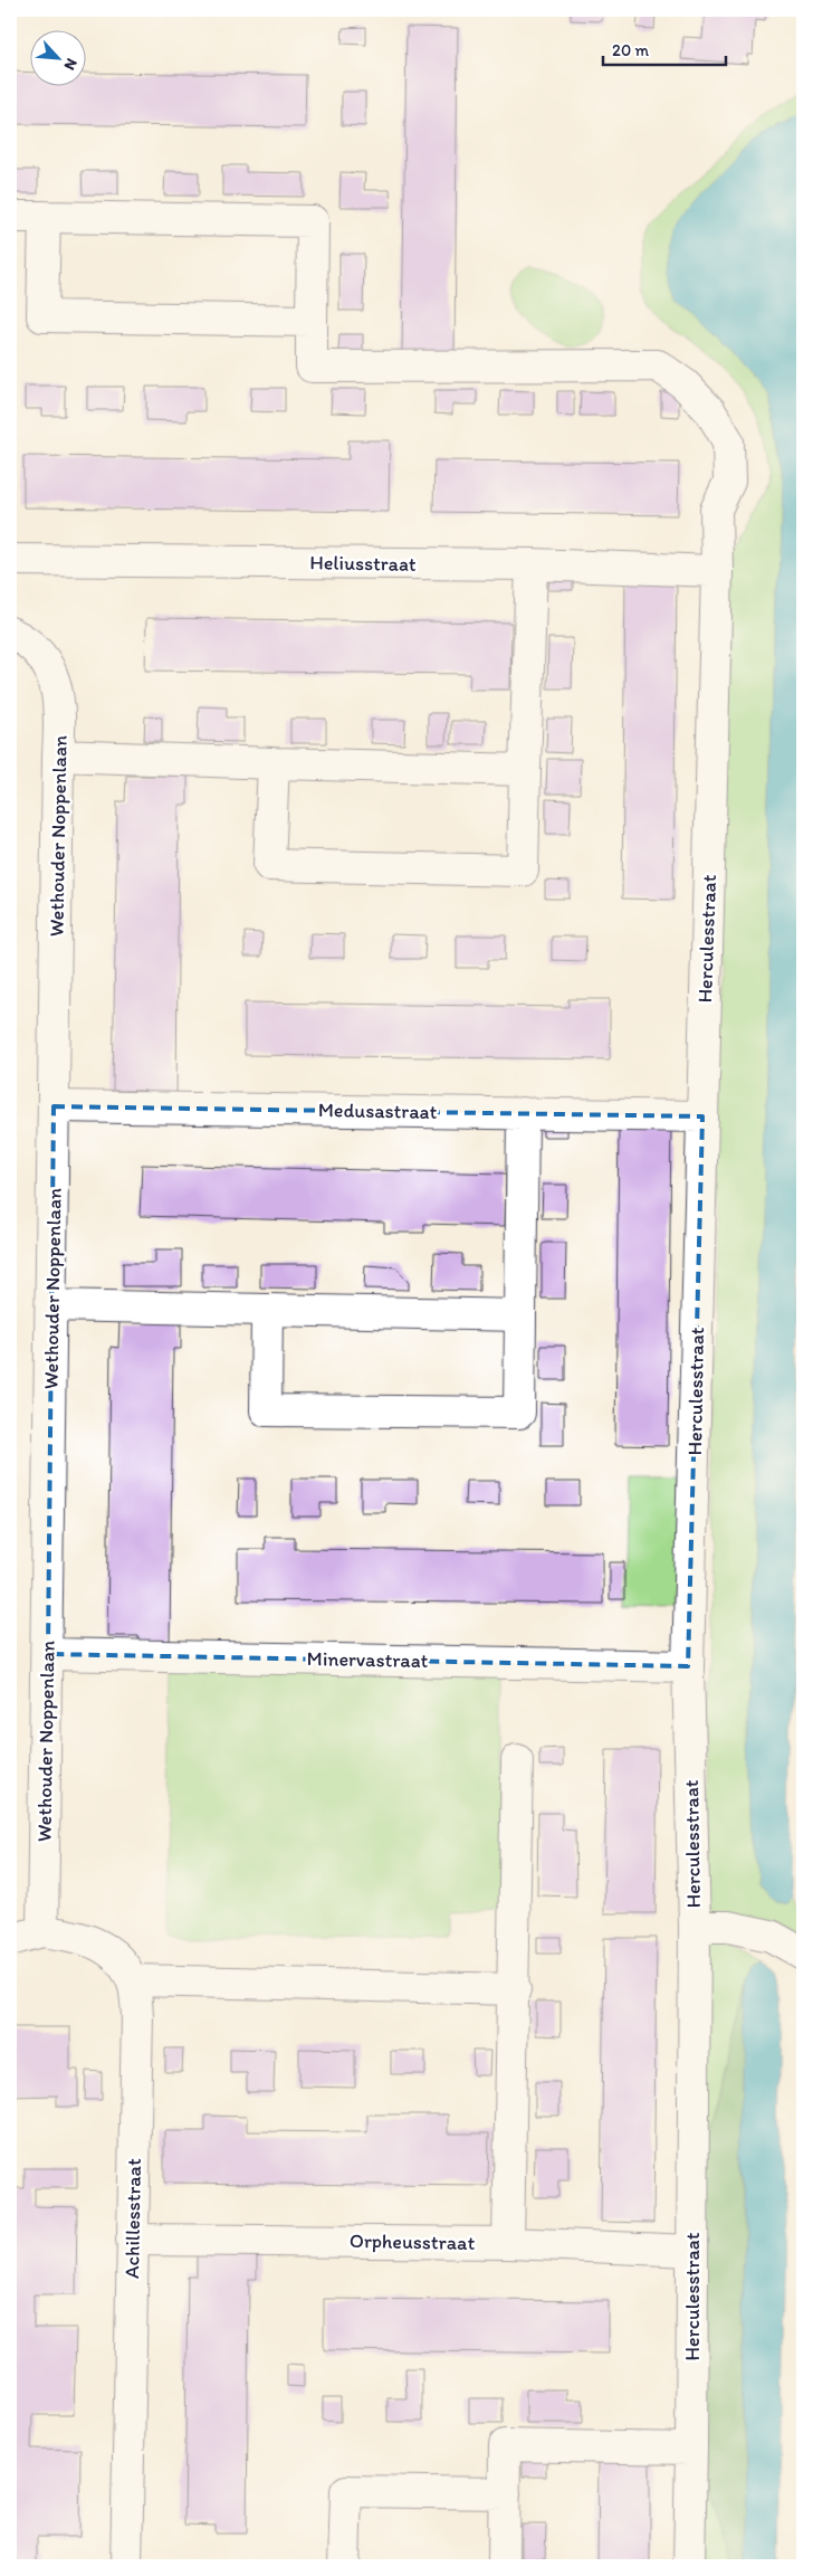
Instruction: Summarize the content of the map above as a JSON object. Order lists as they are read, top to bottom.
{
  "streets": {
    "street": [
      "Heliusstraat",
      "Wethouder Noppenlaan",
      "Herculesstraat",
      "Medusastraat",
      "Minervastraat",
      "Achillesstraat",
      "Orpheusstraat"
    ]
  },
  "crossings": [
    ["Heliusstraat", "Herculesstraat"],
    ["Wethouder Noppenlaan", "Medusastraat"],
    ["Wethouder Noppenlaan", "Minervastraat"],
    ["Wethouder Noppenlaan", "Achillesstraat"],
    ["Herculesstraat", "Medusastraat"],
    ["Herculesstraat", "Minervastraat"],
    ["Herculesstraat", "Orpheusstraat"],
    ["Achillesstraat", "Orpheusstraat"]
  ],
  "scale_bar": "20 m",
  "north": "bottom right"
}
